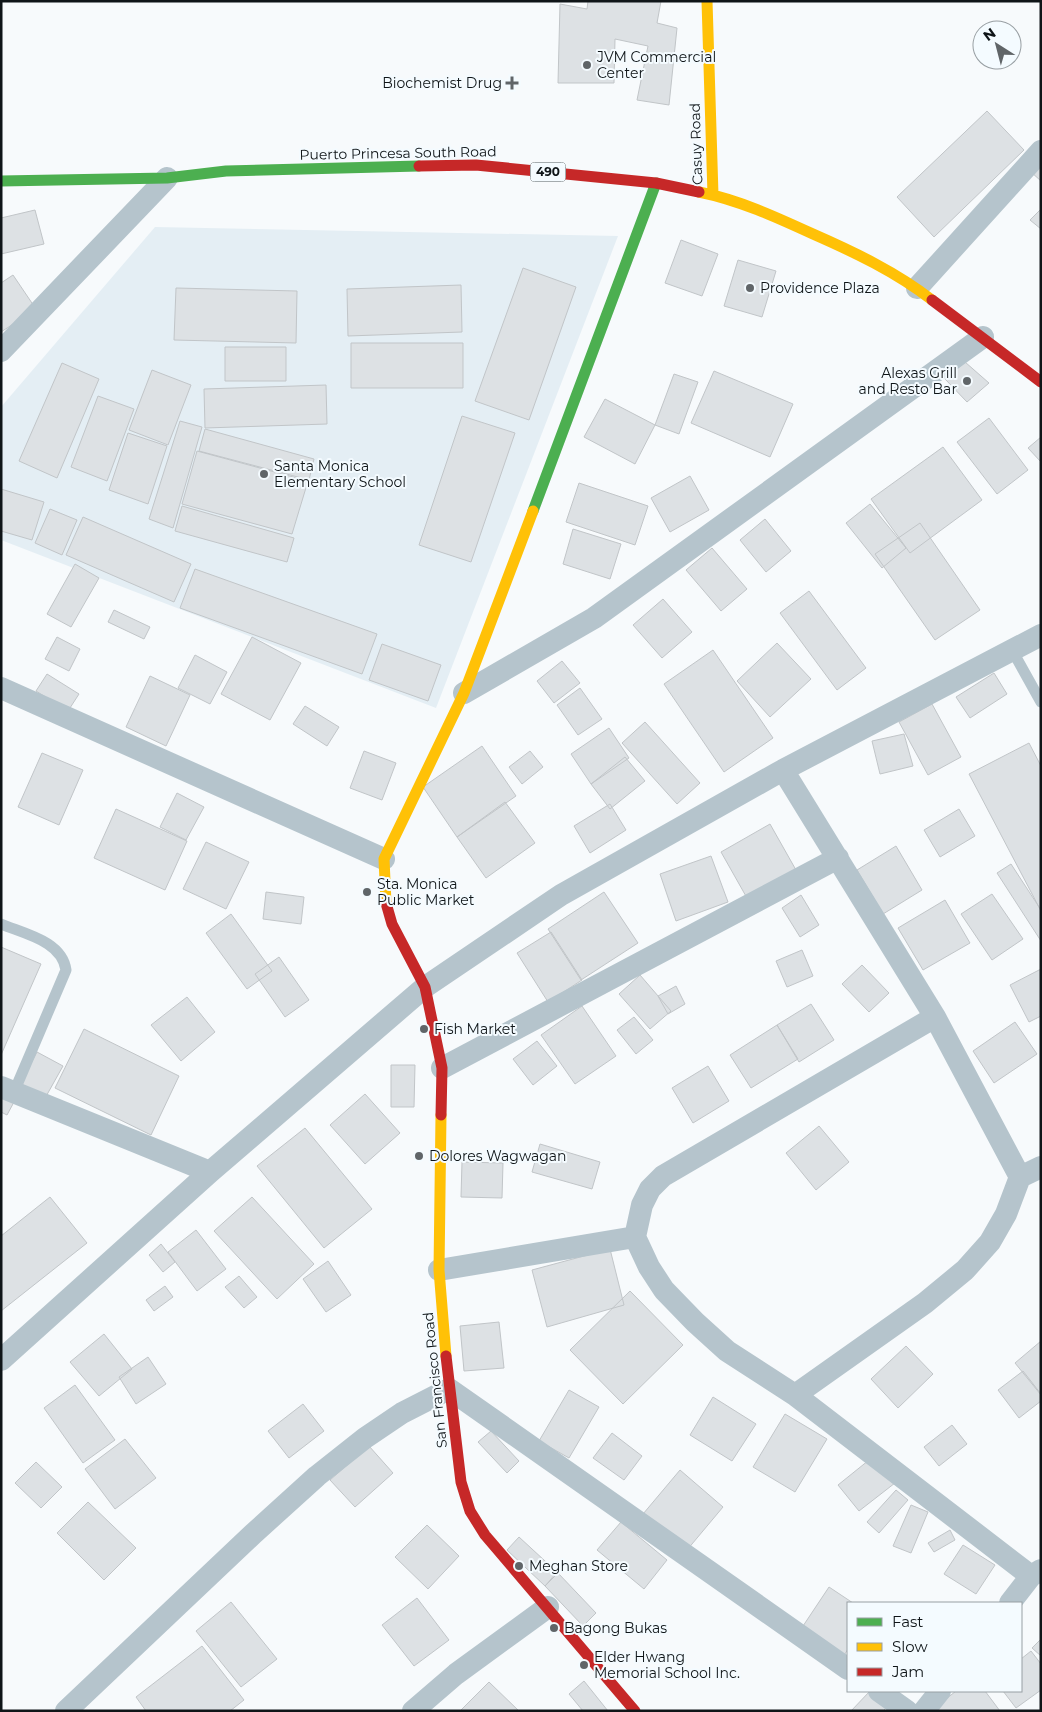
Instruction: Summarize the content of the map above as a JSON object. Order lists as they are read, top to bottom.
{
  "streets": {
    "street": [
      "Casuy Road",
      "Puerto Princesa South Road",
      "490",
      "San Francisco Road"
    ]
  },
  "crossings": [
    ["Casuy Road", "Puerto Princesa South Road"]
  ],
  "places": {
    "other": [
      "JVM Commercial Center",
      "Providence Plaza",
      "Alexas Grill and Resto Bar",
      "Santa Monica Elementary School",
      "Sta. Monica Public Market",
      "Fish Market",
      "Dolores Wagwagan",
      "Meghan Store",
      "Bagong Bukas",
      "Elder Hwang Memorial School Inc."
    ],
    "health": ["Biochemist Drug"]
  },
  "legend": ["Fast", "Slow", "Jam"],
  "north": "top left"
}
